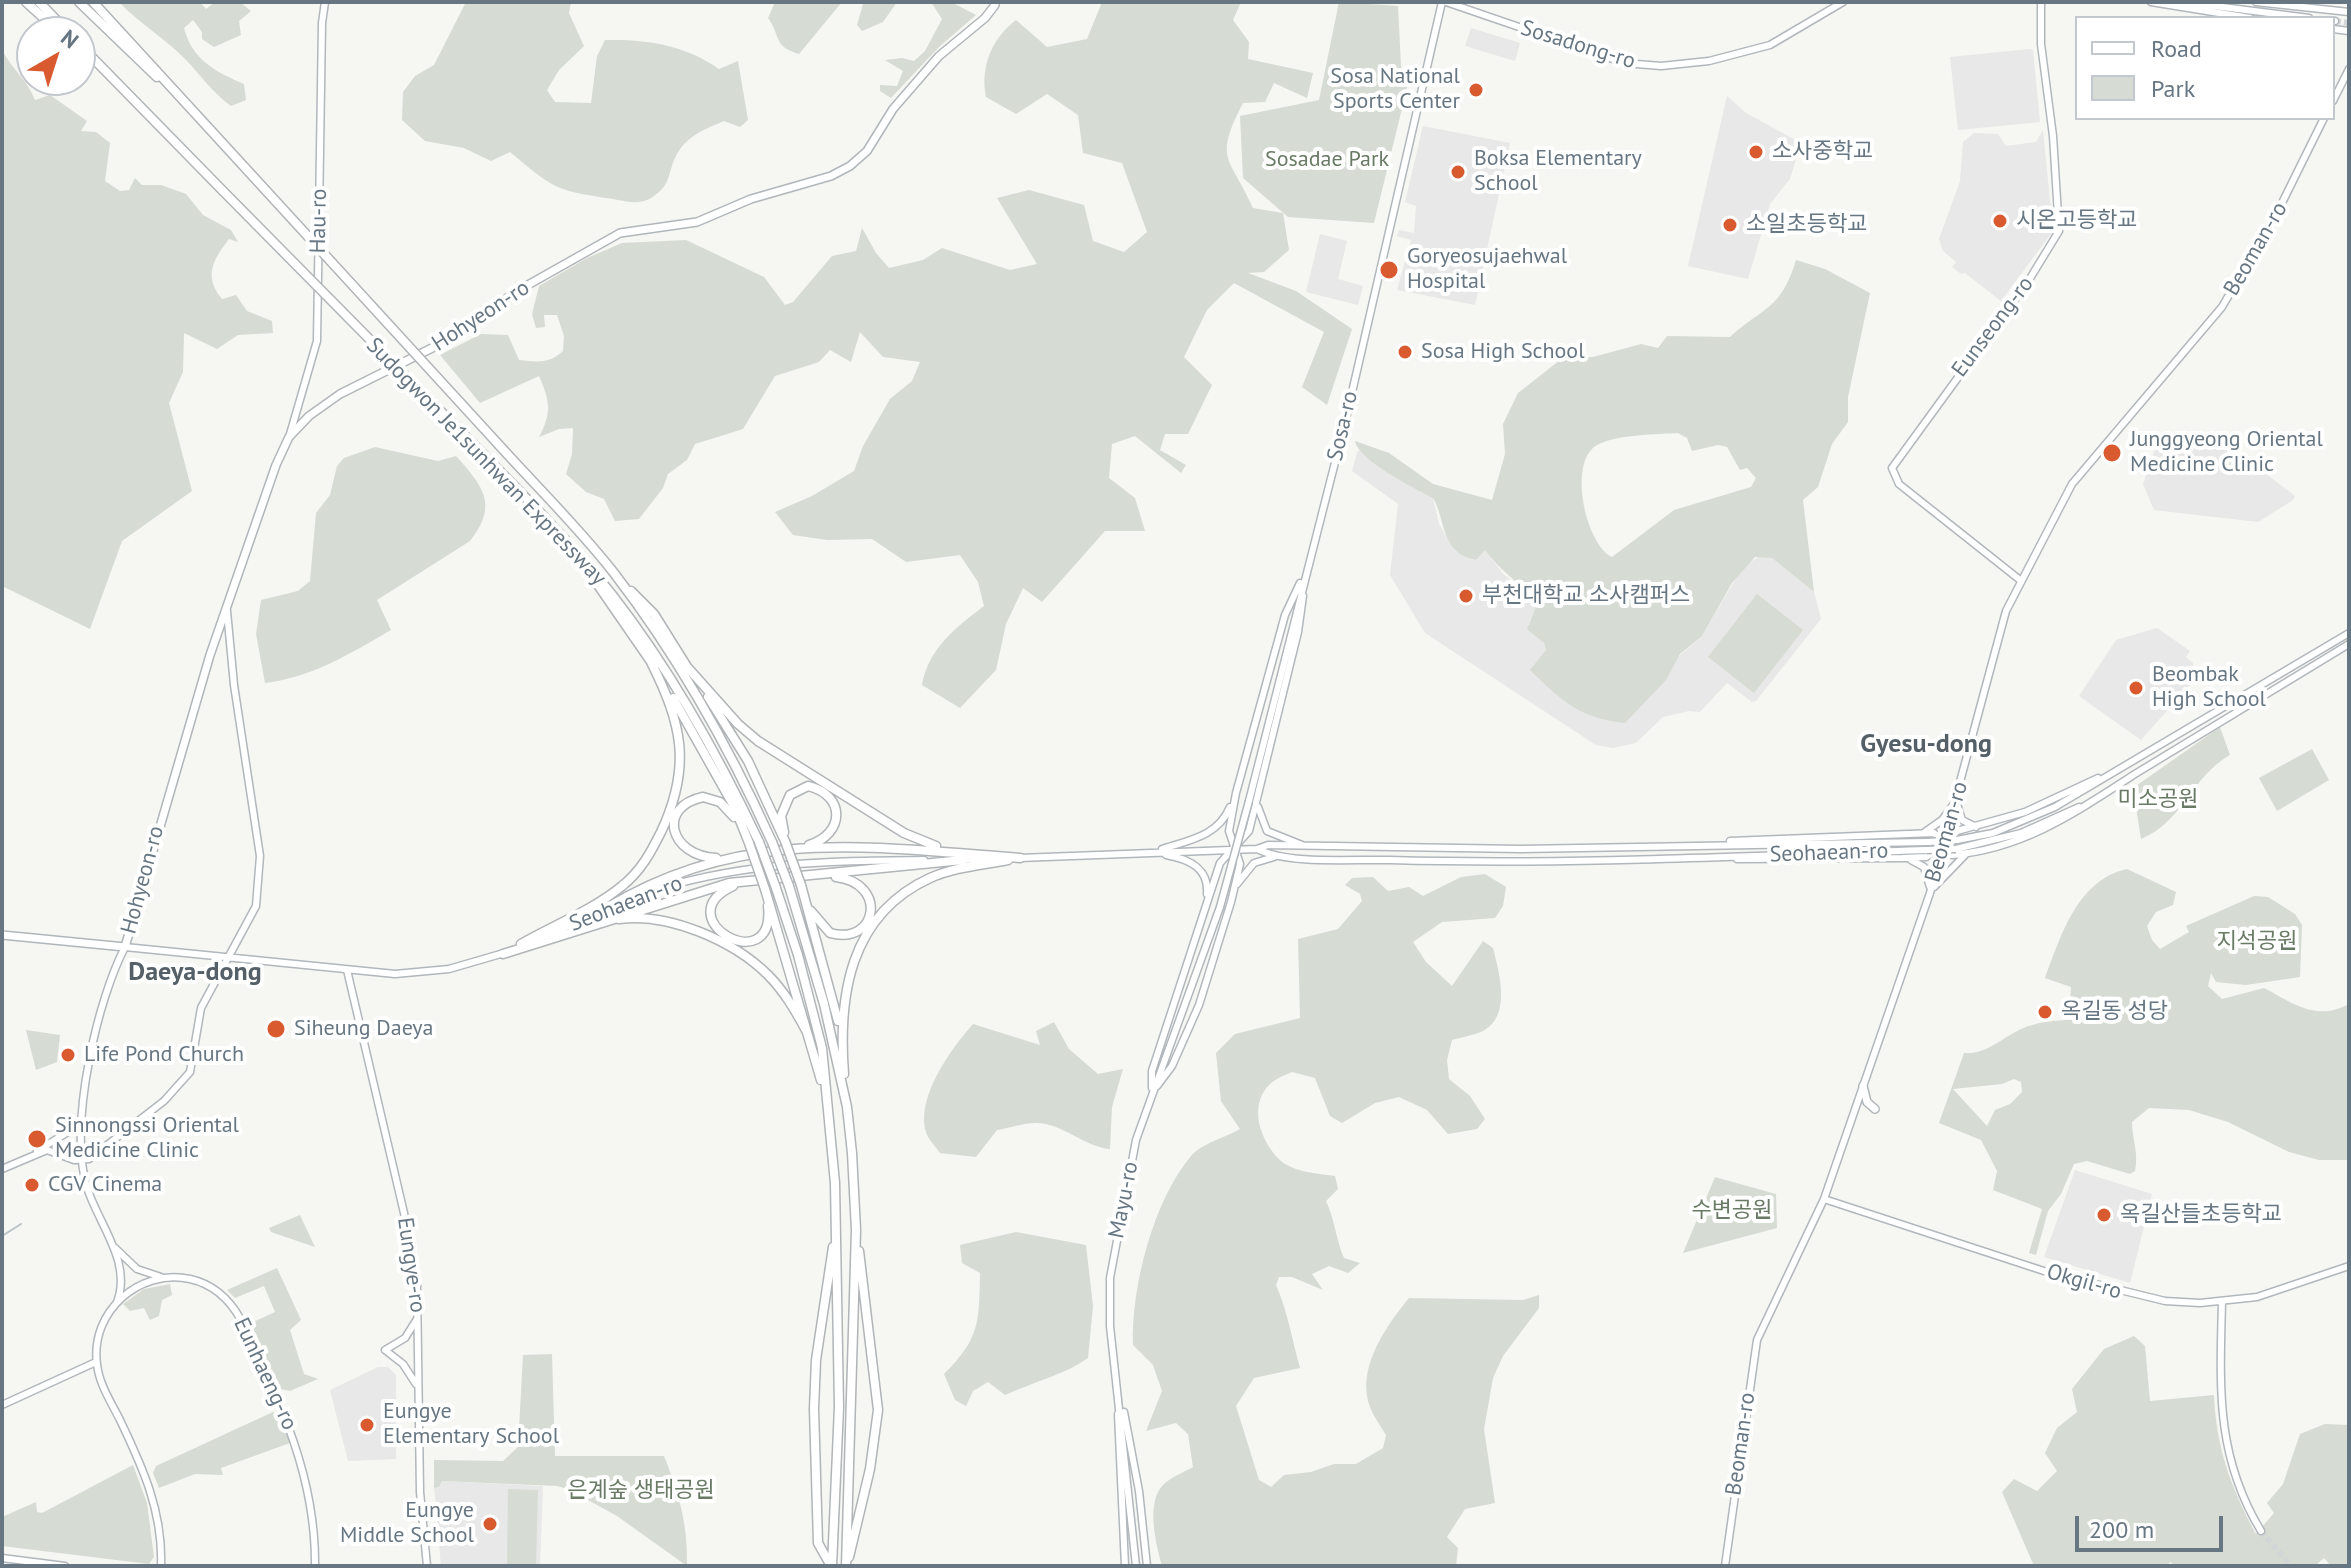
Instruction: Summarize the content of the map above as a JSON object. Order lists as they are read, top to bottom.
{
  "streets": {
    "highway": ["Sudogwon Je1sunhwan Expressway"],
    "main road": ["Hohyeon-ro", "Seohaean-ro"],
    "street": [
      "Sosadong-ro",
      "Hau-ro",
      "Beoman-ro",
      "Eunseong-ro",
      "Sosa-ro",
      "Mayu-ro",
      "Eungye-ro",
      "Okgil-ro",
      "Eunhaeng-ro"
    ]
  },
  "crossings": [
    ["Sosadong-ro", "Sosa-ro"],
    ["Hau-ro", "Hohyeon-ro"],
    ["Beoman-ro", "Eunseong-ro"],
    ["Beoman-ro", "Okgil-ro"],
    ["Hohyeon-ro", "Seohaean-ro"],
    ["Sosa-ro", "Seohaean-ro"],
    ["Sosa-ro", "Mayu-ro"],
    ["Seohaean-ro", "Mayu-ro"],
    ["Seohaean-ro", "Eungye-ro"]
  ],
  "districts": ["Gyesu-dong", "Daeya-dong"],
  "parks": [
    "Sosadae Park",
    "미소공원",
    "지석공원",
    "수변공원",
    "은계숲 생태공원"
  ],
  "places": [
    "Sosa National Sports Center",
    "소사중학교",
    "Boksa Elementary School",
    "시온고등학교",
    "소일초등학교",
    "Goryeosujaehwal Hospital",
    "Sosa High School",
    "Junggyeong Oriental Medicine Clinic",
    "부천대학교 소사캠퍼스",
    "Beombak High School",
    "옥길동 성당",
    "Siheung Daeya",
    "Life Pond Church",
    "Sinnongssi Oriental Medicine Clinic",
    "CGV Cinema",
    "옥길산들초등학교",
    "Eungye Elementary School",
    "Eungye Middle School"
  ],
  "legend": ["Road", "Park"],
  "scale_bar": "200 m",
  "north": "top right"
}
